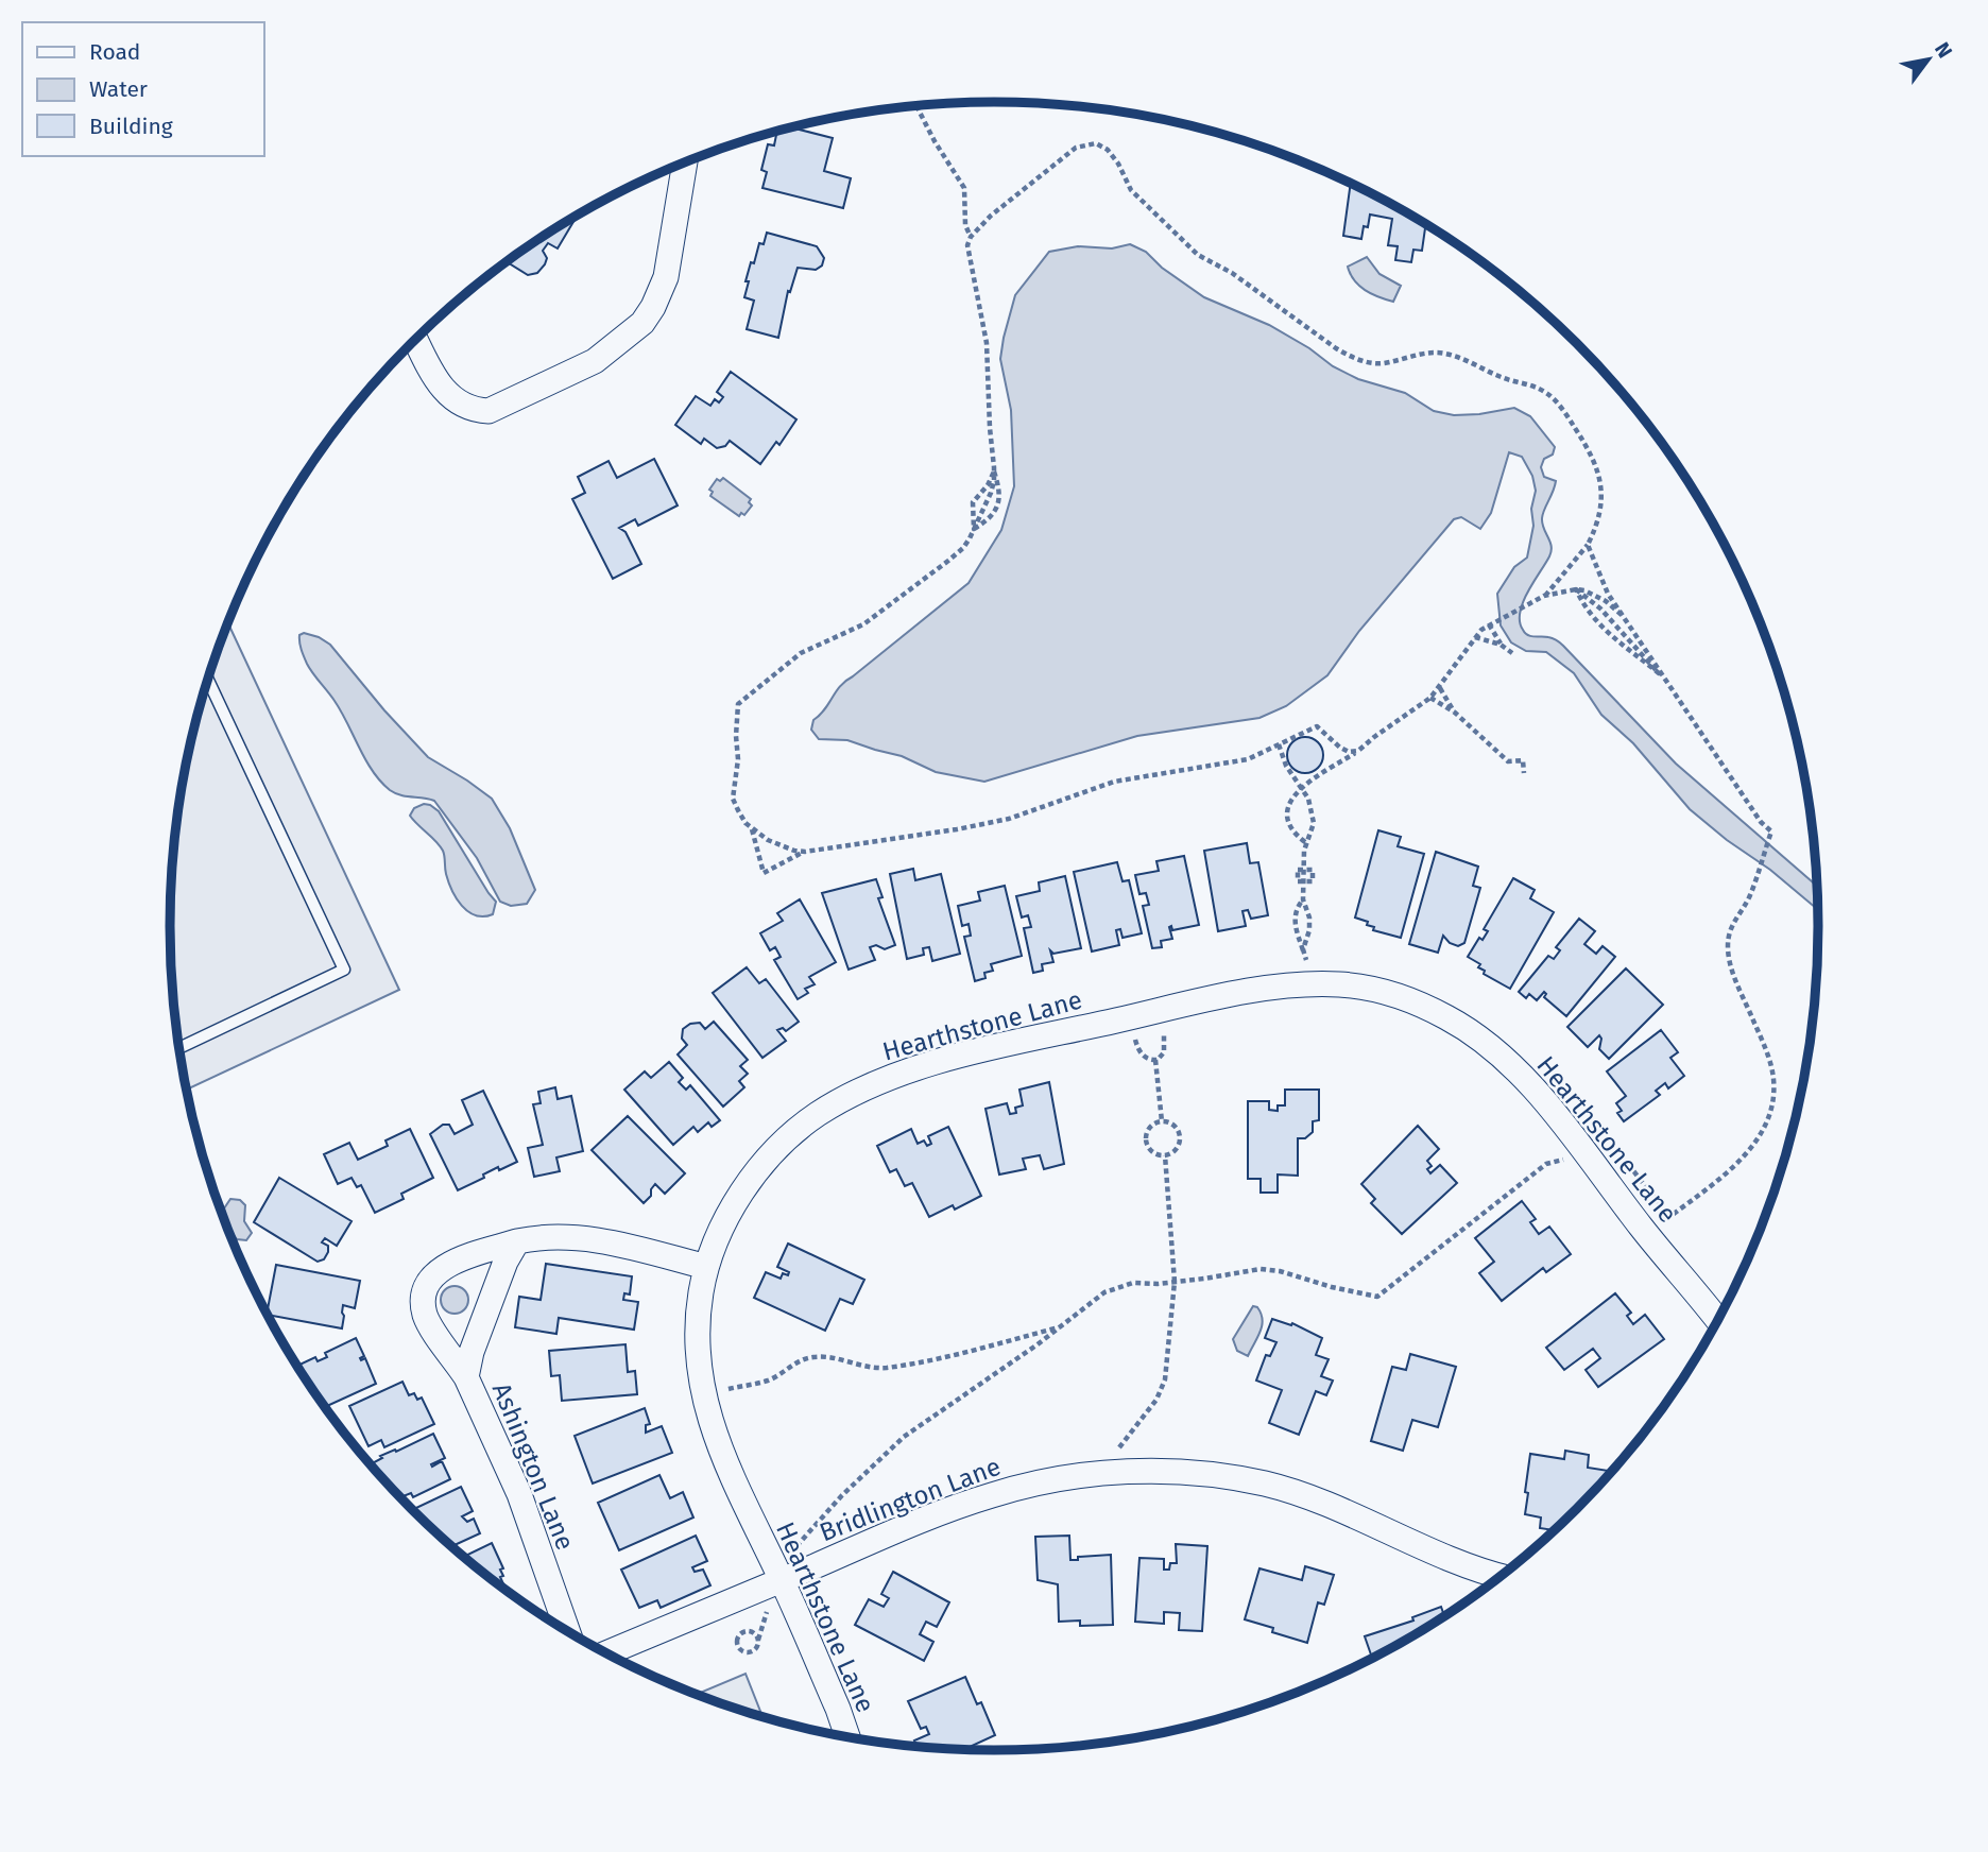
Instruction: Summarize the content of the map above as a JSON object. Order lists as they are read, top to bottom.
{
  "streets": {
    "street": ["Hearthstone Lane", "Ashington Lane", "Bridlington Lane"]
  },
  "crossings": [
    ["Hearthstone Lane", "Bridlington Lane"]
  ],
  "legend": ["Road", "Water", "Building"],
  "north": "top right"
}
